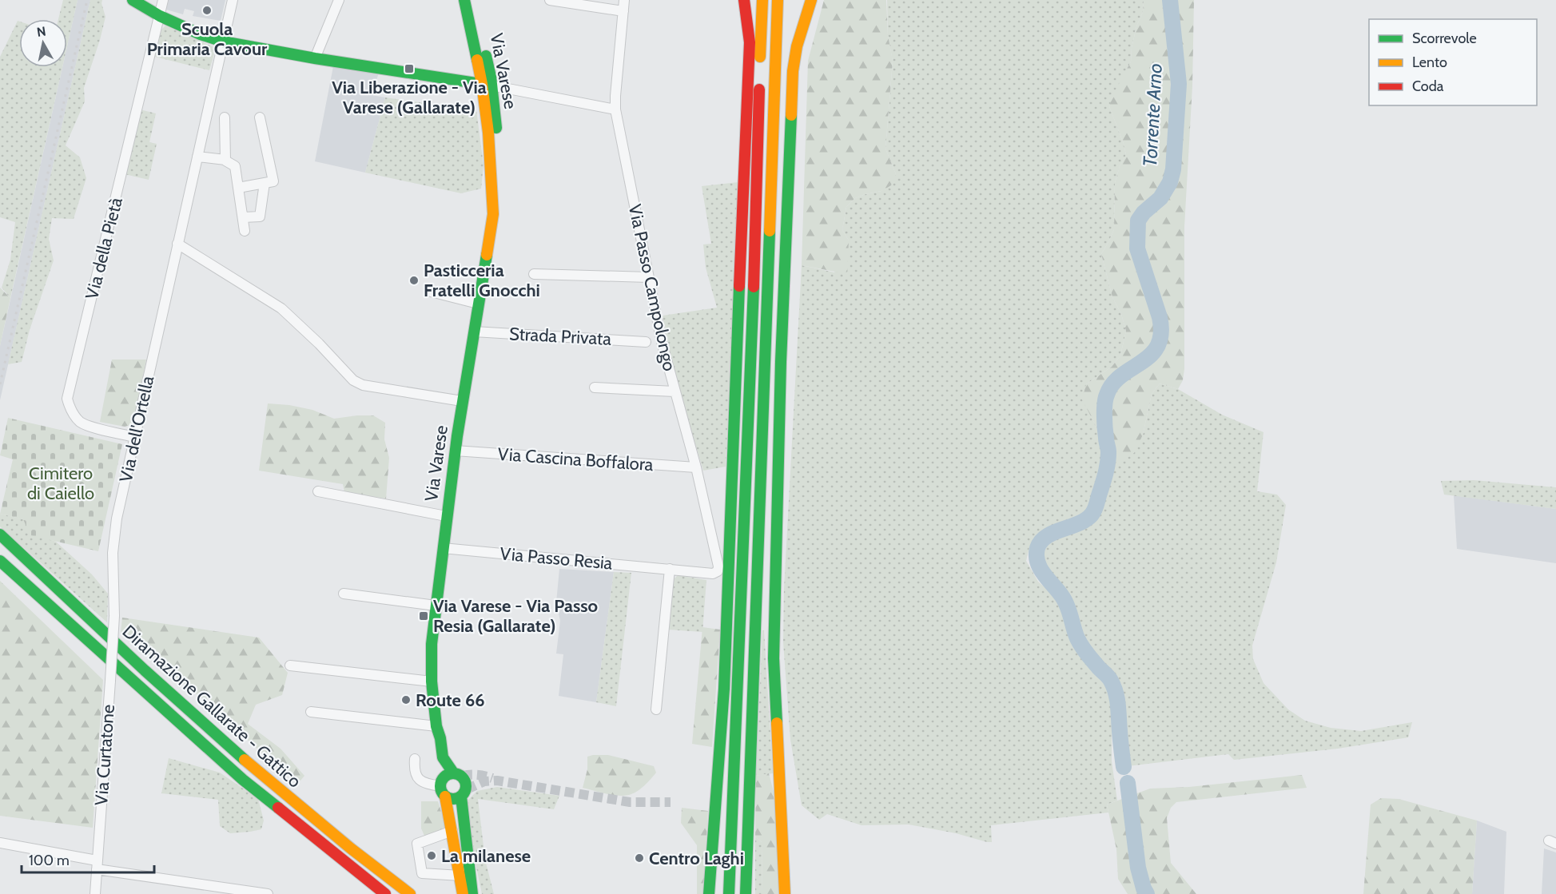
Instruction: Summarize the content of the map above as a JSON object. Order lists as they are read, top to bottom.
{
  "streets": {
    "main road": ["Via Varese", "Diramazione Gallarate - Gattico"],
    "street": [
      "Via della Pietà",
      "Via Passo Campolongo",
      "Strada Privata",
      "Via dell'Ortella",
      "Via Cascina Boffalora",
      "Via Passo Resia",
      "Via Curtatone"
    ]
  },
  "crossings": [
    ["Via Varese", "Strada Privata"],
    ["Via Varese", "Via Cascina Boffalora"],
    ["Via Varese", "Via Passo Resia"],
    ["Via della Pietà", "Via dell'Ortella"],
    ["Via Passo Campolongo", "Via Cascina Boffalora"],
    ["Via Passo Campolongo", "Via Passo Resia"],
    ["Via dell'Ortella", "Via Curtatone"]
  ],
  "water": ["Torrente Arno"],
  "parks": ["Cimitero di Caiello"],
  "places": {
    "other": [
      "Scuola Primaria Cavour",
      "Pasticceria Fratelli Gnocchi",
      "Route 66",
      "La milanese",
      "Centro Laghi"
    ],
    "transit": ["Via Liberazione - Via Varese (Gallarate)", "Via Varese - Via Passo Resia (Gallarate)"]
  },
  "legend": ["Scorrevole", "Lento", "Coda"],
  "scale_bar": "100 m",
  "north": "top"
}
